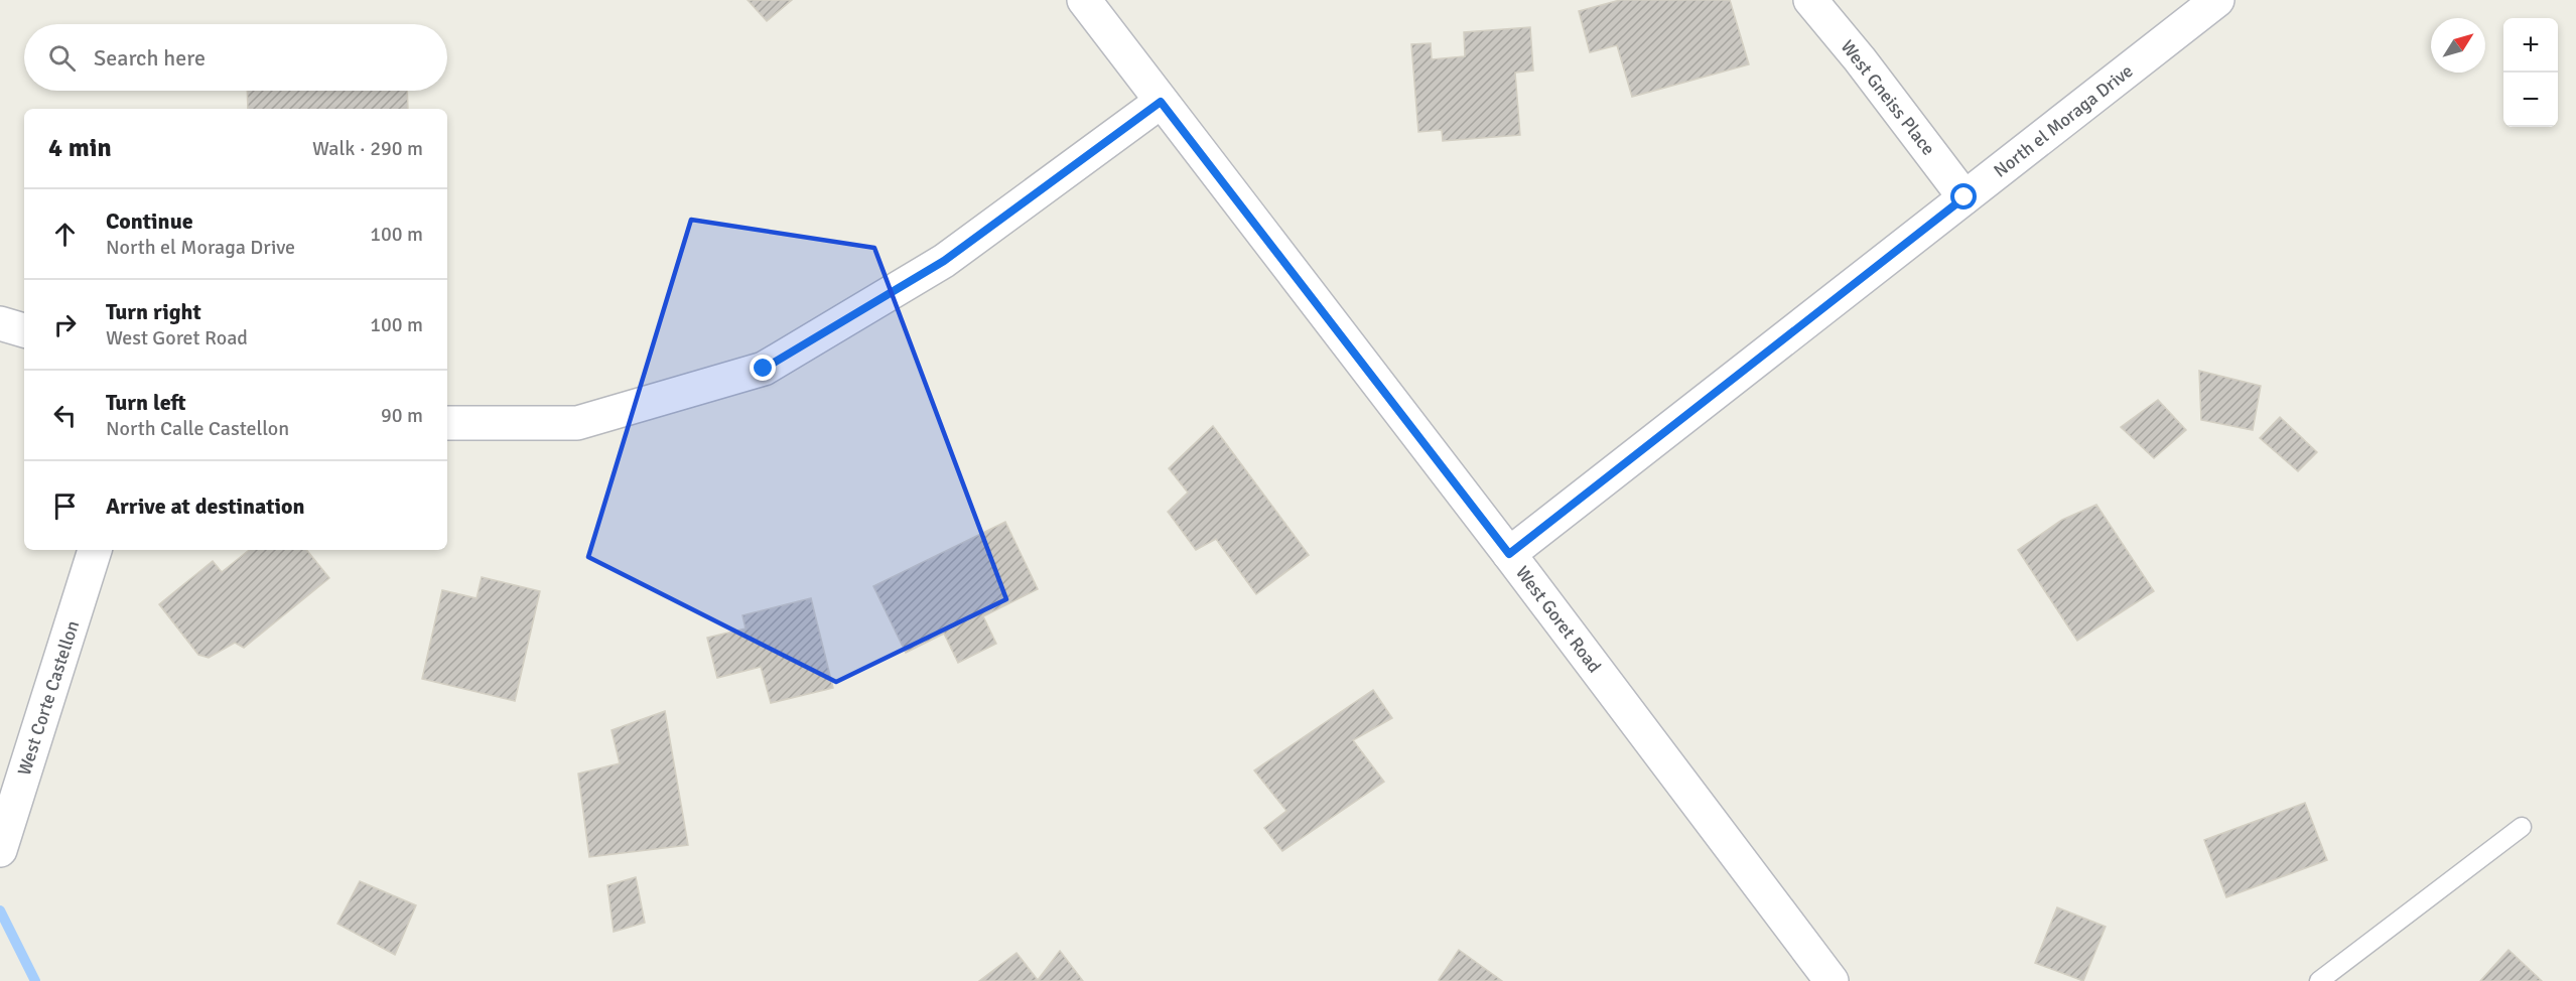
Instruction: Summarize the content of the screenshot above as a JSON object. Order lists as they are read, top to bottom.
{
  "streets": {
    "street": [
      "West Gneiss Place",
      "North el Moraga Drive",
      "West Goret Road",
      "West Corte Castellon"
    ]
  },
  "crossings": [
    ["West Gneiss Place", "North el Moraga Drive"],
    ["North el Moraga Drive", "West Goret Road"]
  ],
  "north": "top right",
  "page": {
    "map_buttons": ["+", "−"],
    "search": "Search here",
    "heading": ["4 min", "Walk · 290 m"],
    "list": [
      ["Continue", "North el Moraga Drive", "100 m"],
      ["Turn right", "West Goret Road", "100 m"],
      ["Turn left", "North Calle Castellon", "90 m"],
      "Arrive at destination"
    ]
  }
}
